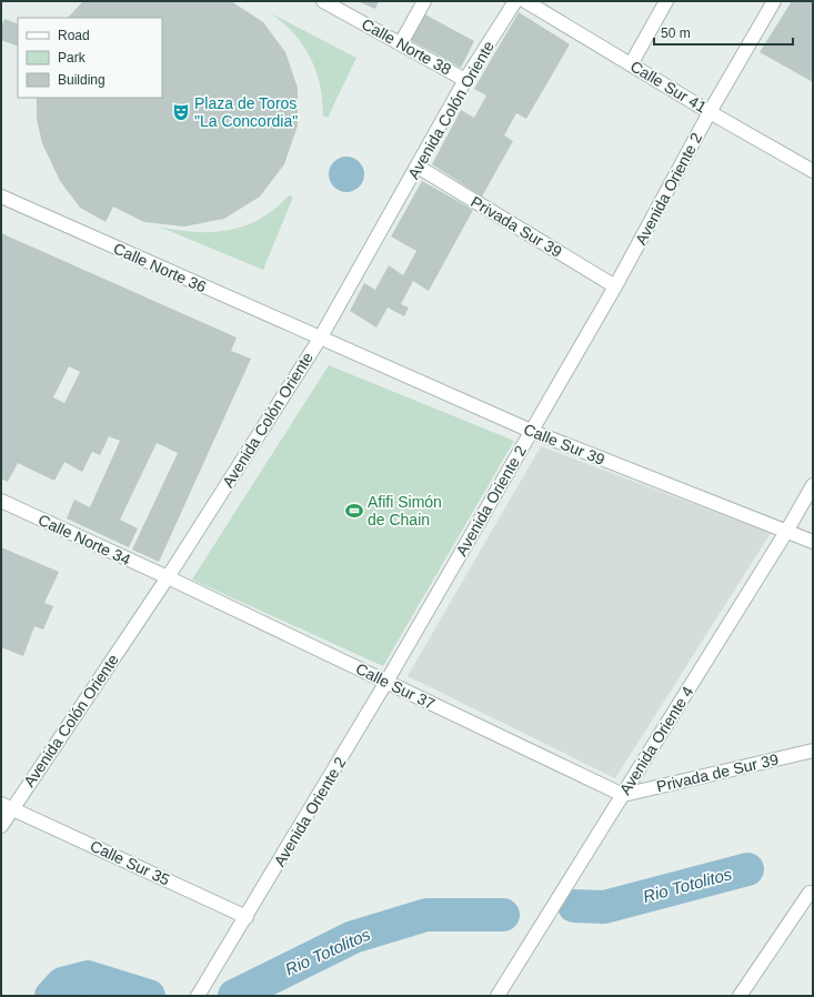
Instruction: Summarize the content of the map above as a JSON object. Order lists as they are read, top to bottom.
{
  "streets": {
    "street": [
      "Calle Norte 38",
      "Calle Sur 41",
      "Avenida Colón Oriente",
      "Avenida Oriente 2",
      "Privada Sur 39",
      "Calle Norte 36",
      "Calle Sur 39",
      "Calle Norte 34",
      "Calle Sur 37",
      "Avenida Oriente 4",
      "Privada de Sur 39",
      "Calle Sur 35"
    ]
  },
  "crossings": [
    ["Calle Norte 38", "Avenida Colón Oriente"],
    ["Calle Sur 41", "Avenida Oriente 2"],
    ["Avenida Colón Oriente", "Privada Sur 39"],
    ["Avenida Colón Oriente", "Calle Norte 36"],
    ["Avenida Colón Oriente", "Calle Sur 39"],
    ["Avenida Colón Oriente", "Calle Norte 34"],
    ["Avenida Colón Oriente", "Calle Sur 37"],
    ["Avenida Colón Oriente", "Calle Sur 35"],
    ["Avenida Oriente 2", "Privada Sur 39"],
    ["Avenida Oriente 2", "Calle Sur 39"],
    ["Avenida Oriente 2", "Calle Sur 37"],
    ["Avenida Oriente 2", "Calle Sur 35"],
    ["Calle Norte 36", "Calle Sur 39"],
    ["Calle Sur 39", "Avenida Oriente 4"],
    ["Calle Norte 34", "Calle Sur 37"],
    ["Calle Sur 37", "Avenida Oriente 4"],
    ["Calle Sur 37", "Privada de Sur 39"],
    ["Avenida Oriente 4", "Privada de Sur 39"]
  ],
  "water": ["Rio Totolitos"],
  "places": {
    "theatre": ["Plaza de Toros \"La Concordia\""],
    "sports": ["Afifi Simón de Chain"]
  },
  "legend": ["Road", "Park", "Building"],
  "scale_bar": "50 m"
}
